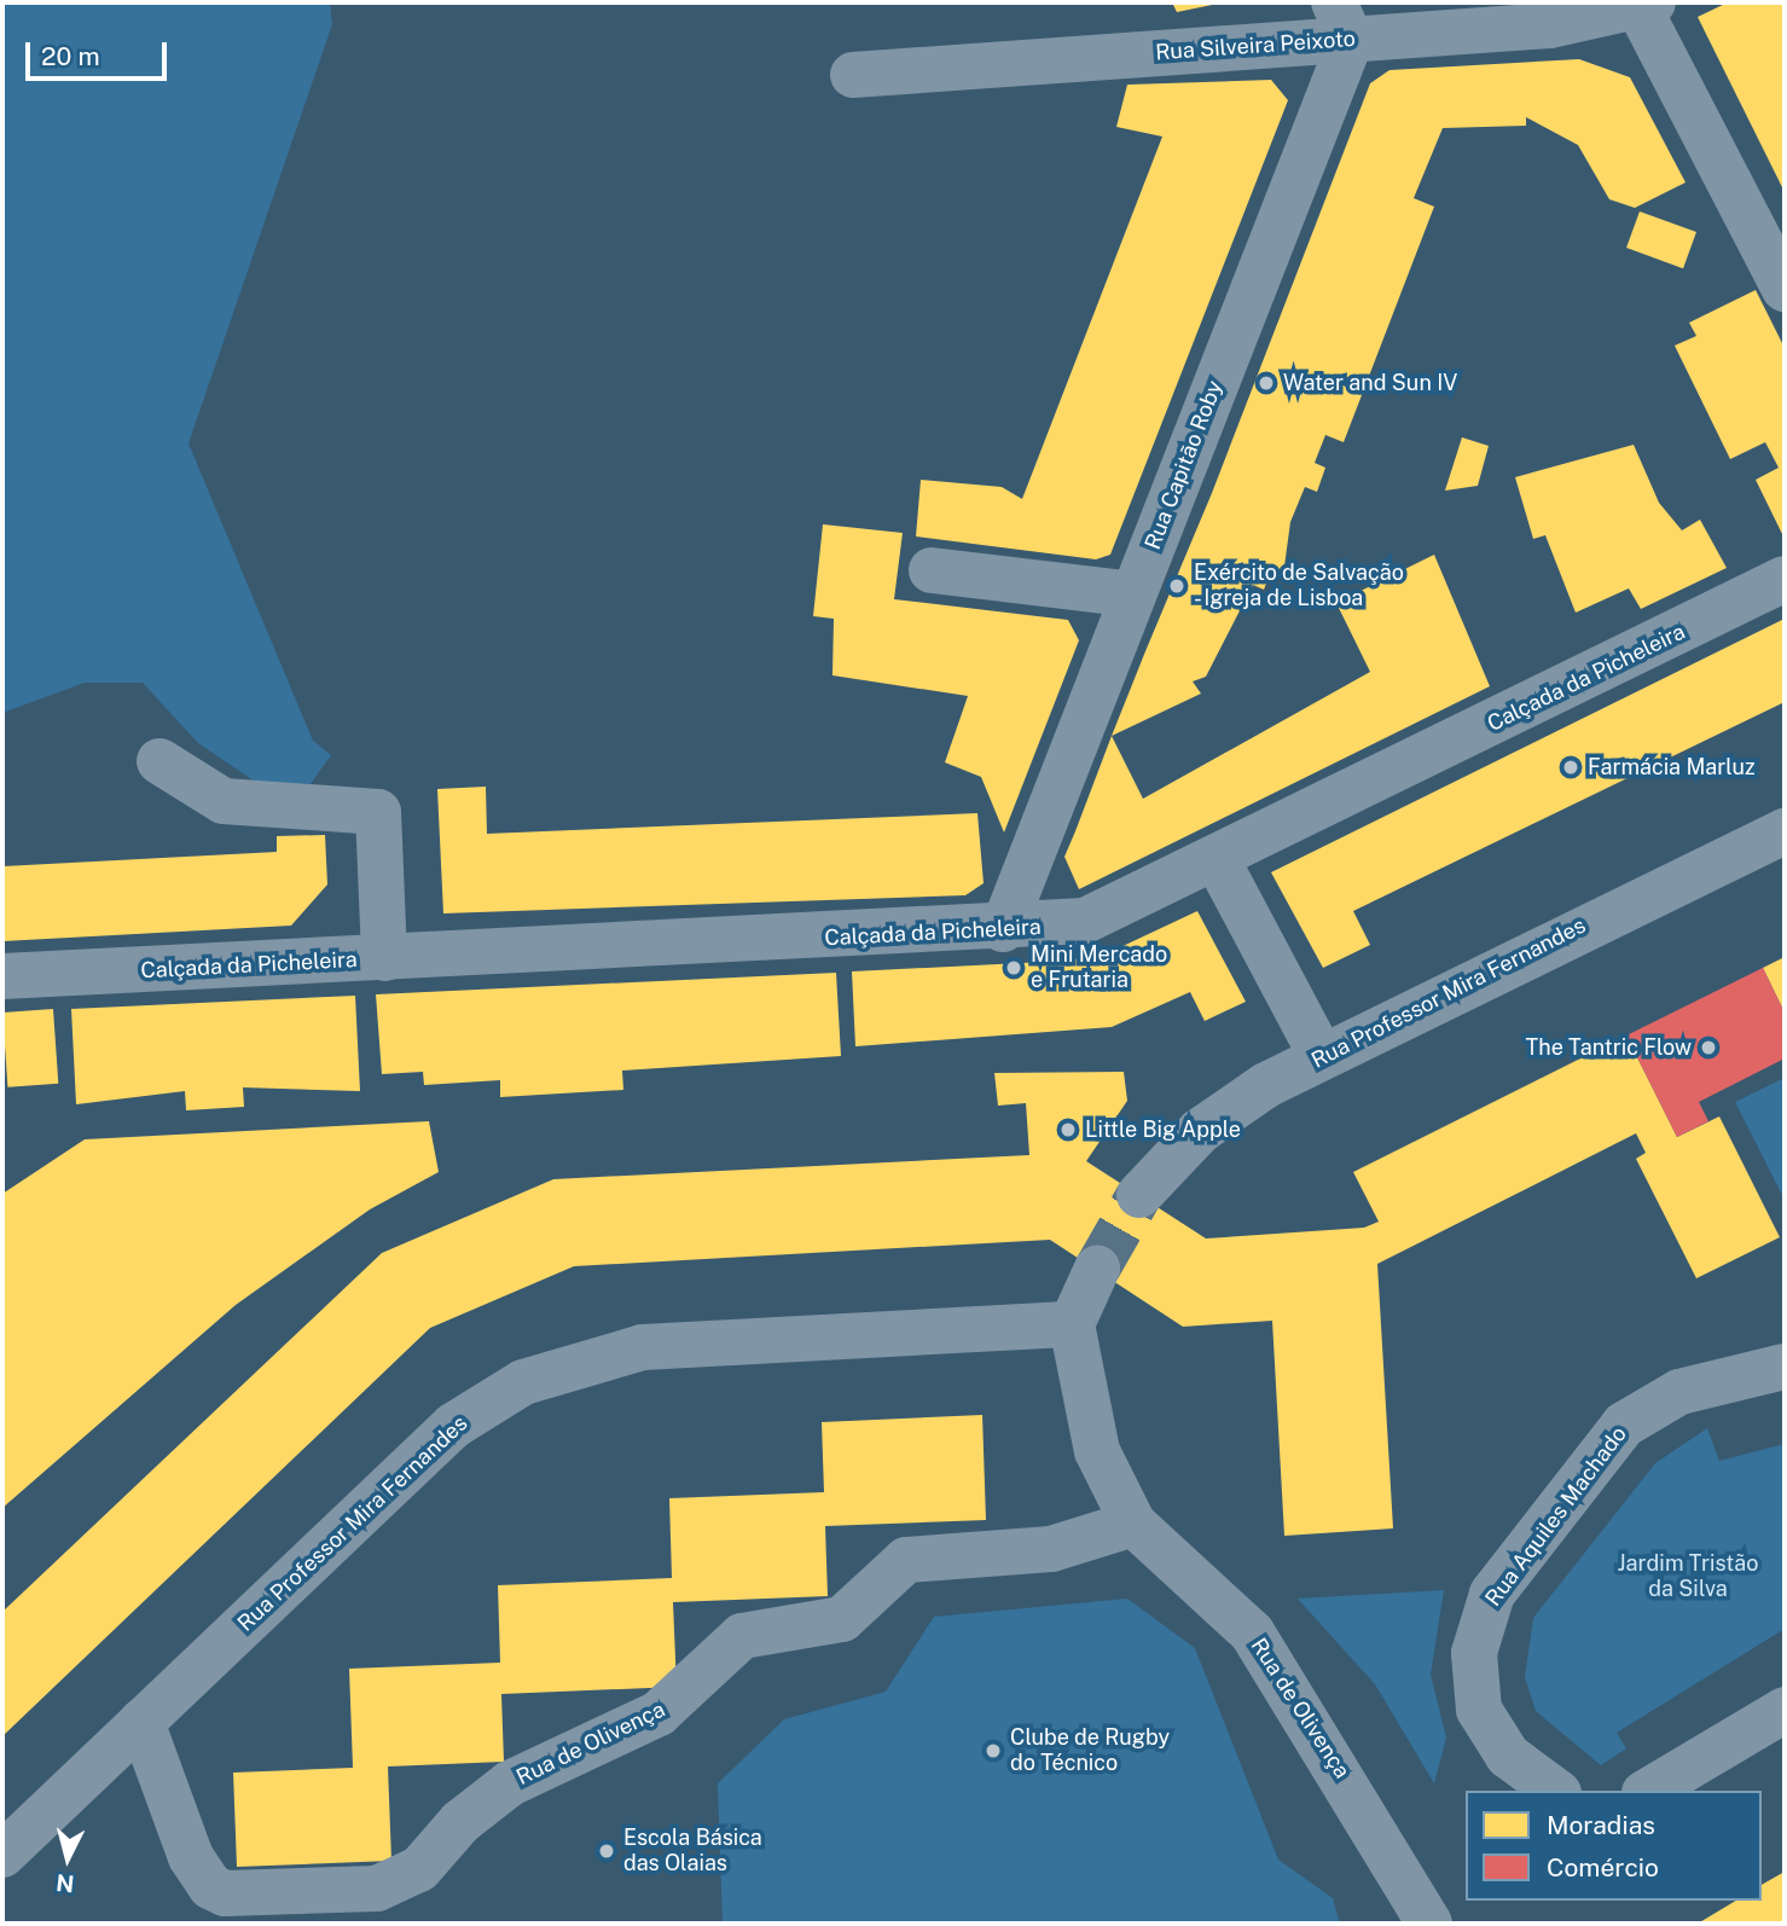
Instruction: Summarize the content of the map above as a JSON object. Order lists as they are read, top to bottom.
{
  "streets": {
    "street": [
      "Rua Silveira Peixoto",
      "Rua Capitão Roby",
      "Calçada da Picheleira",
      "Rua Professor Mira Fernandes",
      "Rua Aquiles Machado",
      "Rua de Olivença"
    ]
  },
  "crossings": [
    ["Rua Silveira Peixoto", "Rua Capitão Roby"],
    ["Rua Capitão Roby", "Calçada da Picheleira"],
    ["Rua Professor Mira Fernandes", "Rua de Olivença"]
  ],
  "parks": ["Jardim Tristão da Silva"],
  "places": [
    "Water and Sun IV",
    "Exército de Salvação - Igreja de Lisboa",
    "Farmácia Marluz",
    "Mini Mercado e Frutaria",
    "The Tantric Flow",
    "Little Big Apple",
    "Clube de Rugby do Técnico",
    "Escola Básica das Olaias"
  ],
  "legend": ["Moradias", "Comércio"],
  "scale_bar": "20 m",
  "north": "bottom"
}
